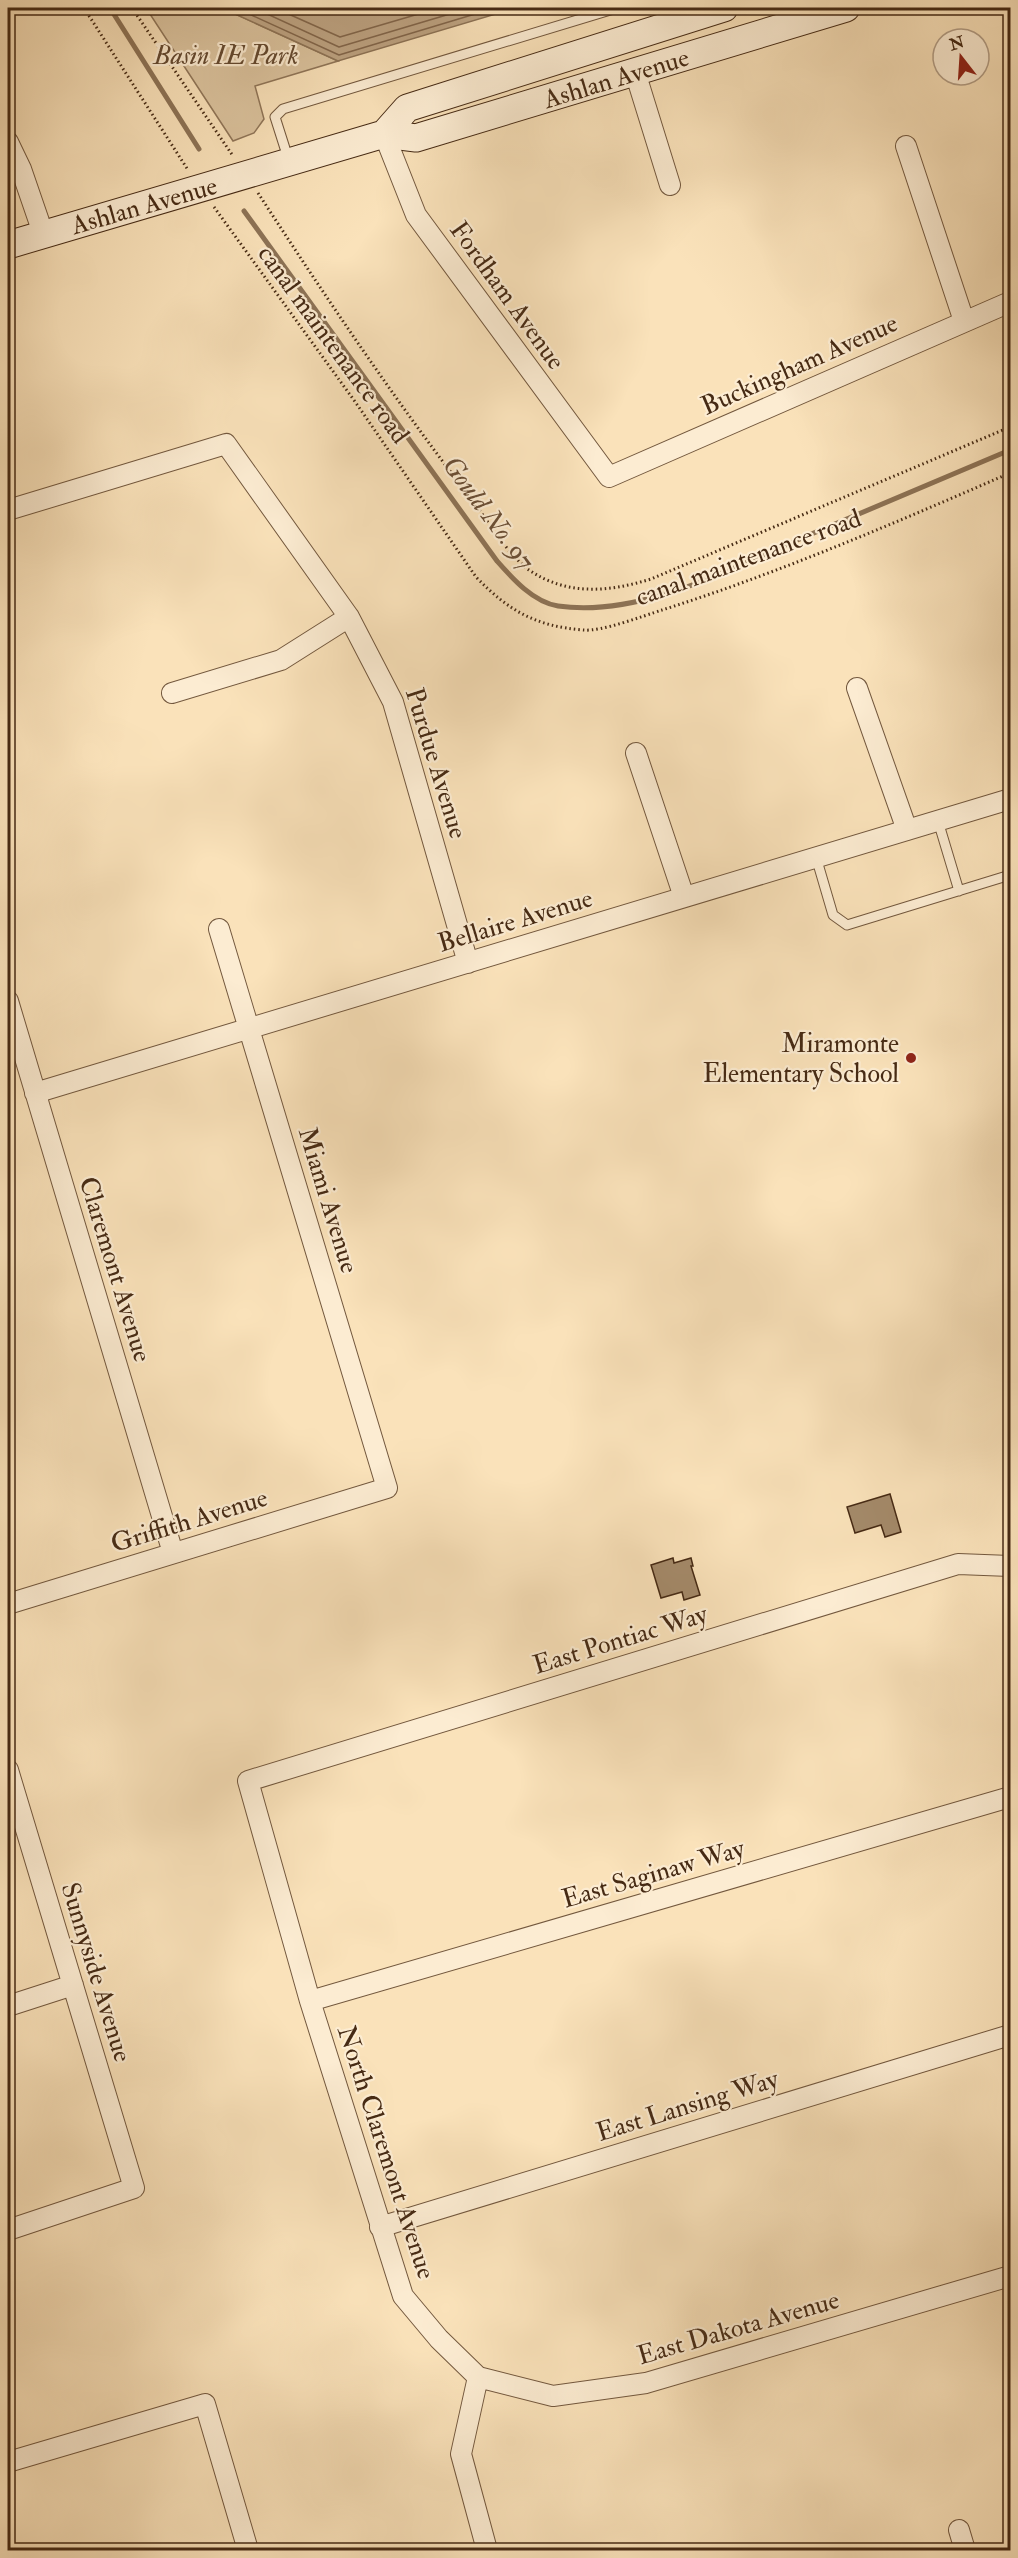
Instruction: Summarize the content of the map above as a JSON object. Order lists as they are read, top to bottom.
{
  "streets": {
    "main road": ["Ashlan Avenue"],
    "street": [
      "Fordham Avenue",
      "Buckingham Avenue",
      "Purdue Avenue",
      "Bellaire Avenue",
      "Miami Avenue",
      "Claremont Avenue",
      "Griffith Avenue",
      "East Pontiac Way",
      "East Saginaw Way",
      "Sunnyside Avenue",
      "East Lansing Way",
      "North Claremont Avenue",
      "East Dakota Avenue"
    ],
    "path": ["canal maintenance road"]
  },
  "crossings": [
    ["Ashlan Avenue", "Fordham Avenue"],
    ["Ashlan Avenue", "canal maintenance road"],
    ["Fordham Avenue", "Buckingham Avenue"],
    ["Purdue Avenue", "Bellaire Avenue"],
    ["Bellaire Avenue", "Miami Avenue"],
    ["Bellaire Avenue", "Claremont Avenue"],
    ["Miami Avenue", "Griffith Avenue"],
    ["Claremont Avenue", "Griffith Avenue"],
    ["East Pontiac Way", "North Claremont Avenue"],
    ["East Saginaw Way", "North Claremont Avenue"],
    ["East Lansing Way", "North Claremont Avenue"],
    ["North Claremont Avenue", "East Dakota Avenue"]
  ],
  "water": ["Gould No. 97"],
  "parks": ["Basin IE Park"],
  "places": ["Miramonte Elementary School"],
  "north": "top"
}
